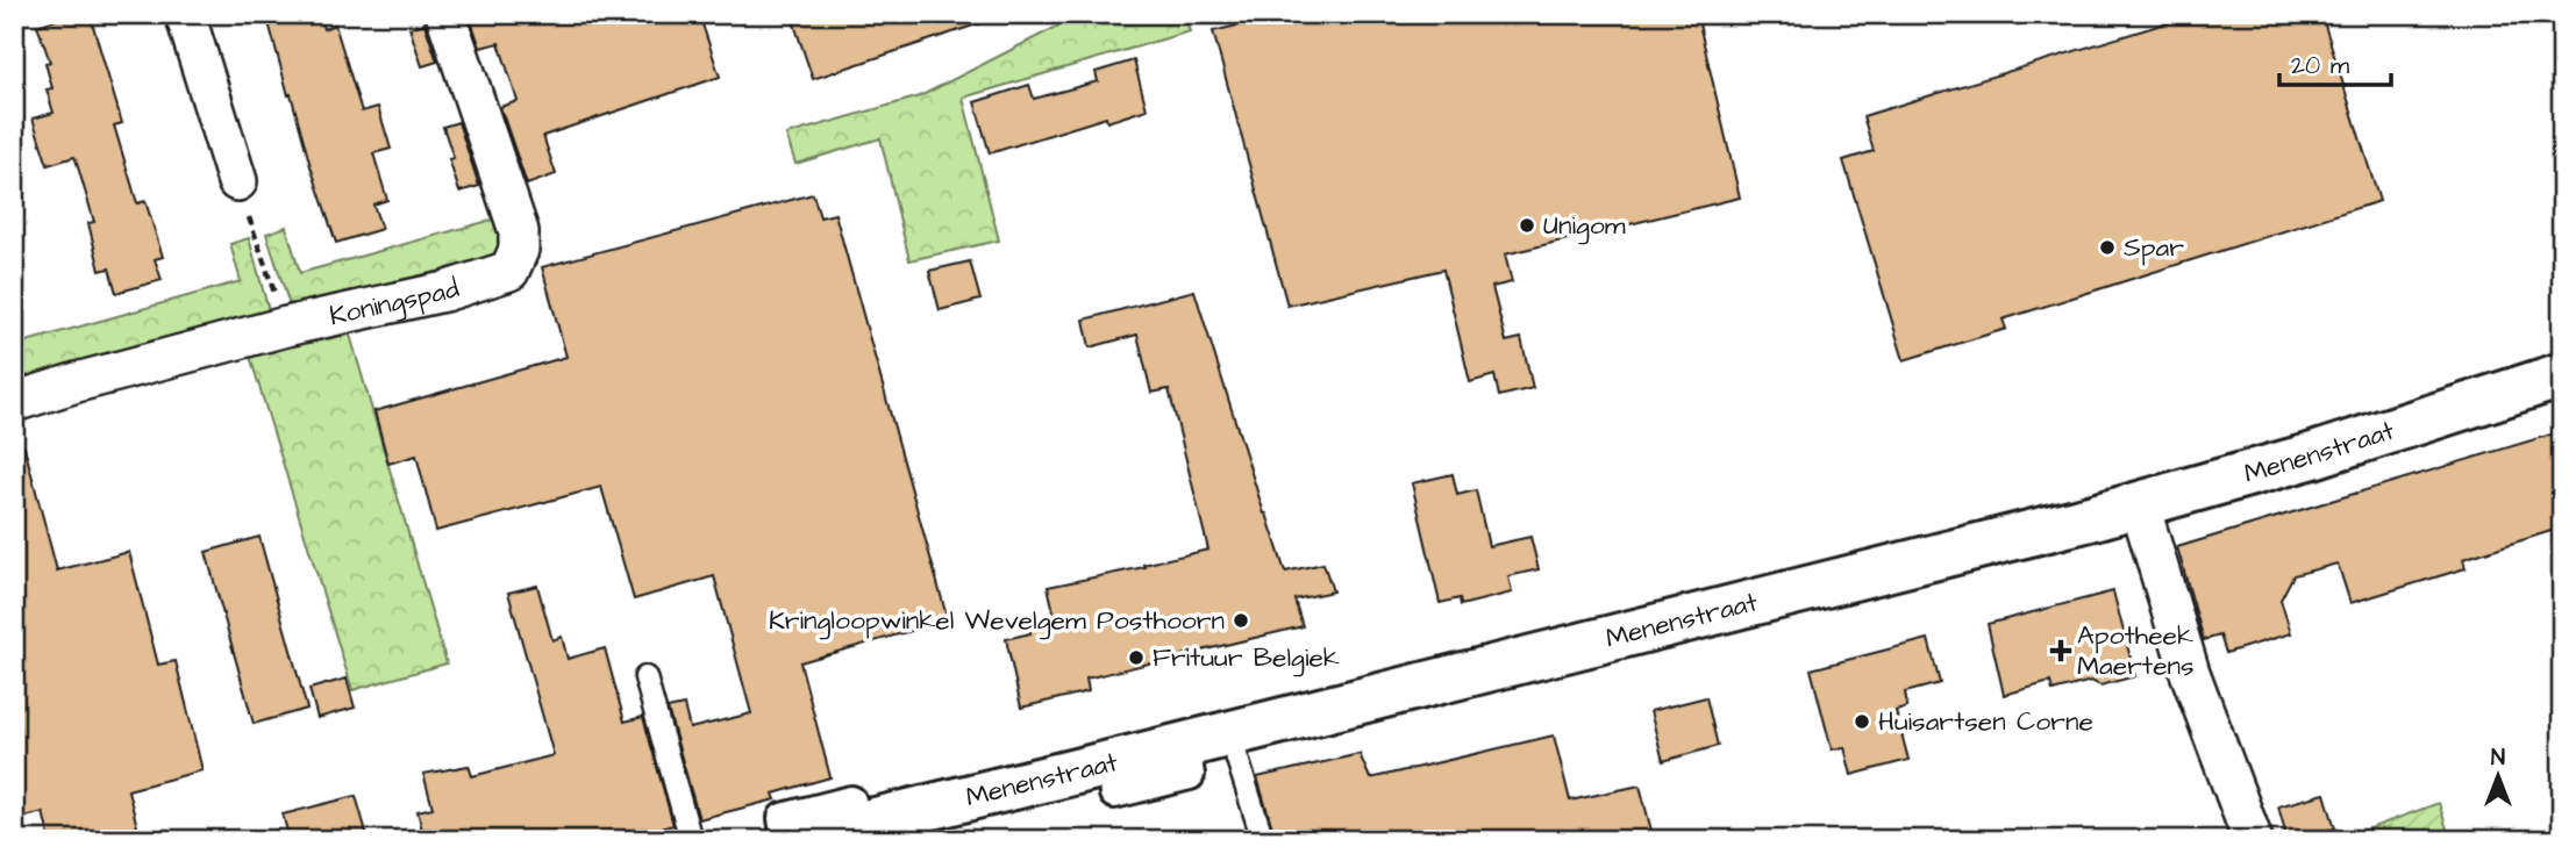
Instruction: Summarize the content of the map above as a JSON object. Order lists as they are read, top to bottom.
{
  "streets": {
    "main road": ["Menenstraat"],
    "street": ["Koningspad"]
  },
  "places": {
    "other": [
      "Unigom",
      "Spar",
      "Kringloopwinkel Wevelgem Posthoorn",
      "Frituur Belgiek",
      "Huisartsen Corne"
    ],
    "health": ["Apotheek Maertens"]
  },
  "scale_bar": "20 m",
  "north": "top"
}
